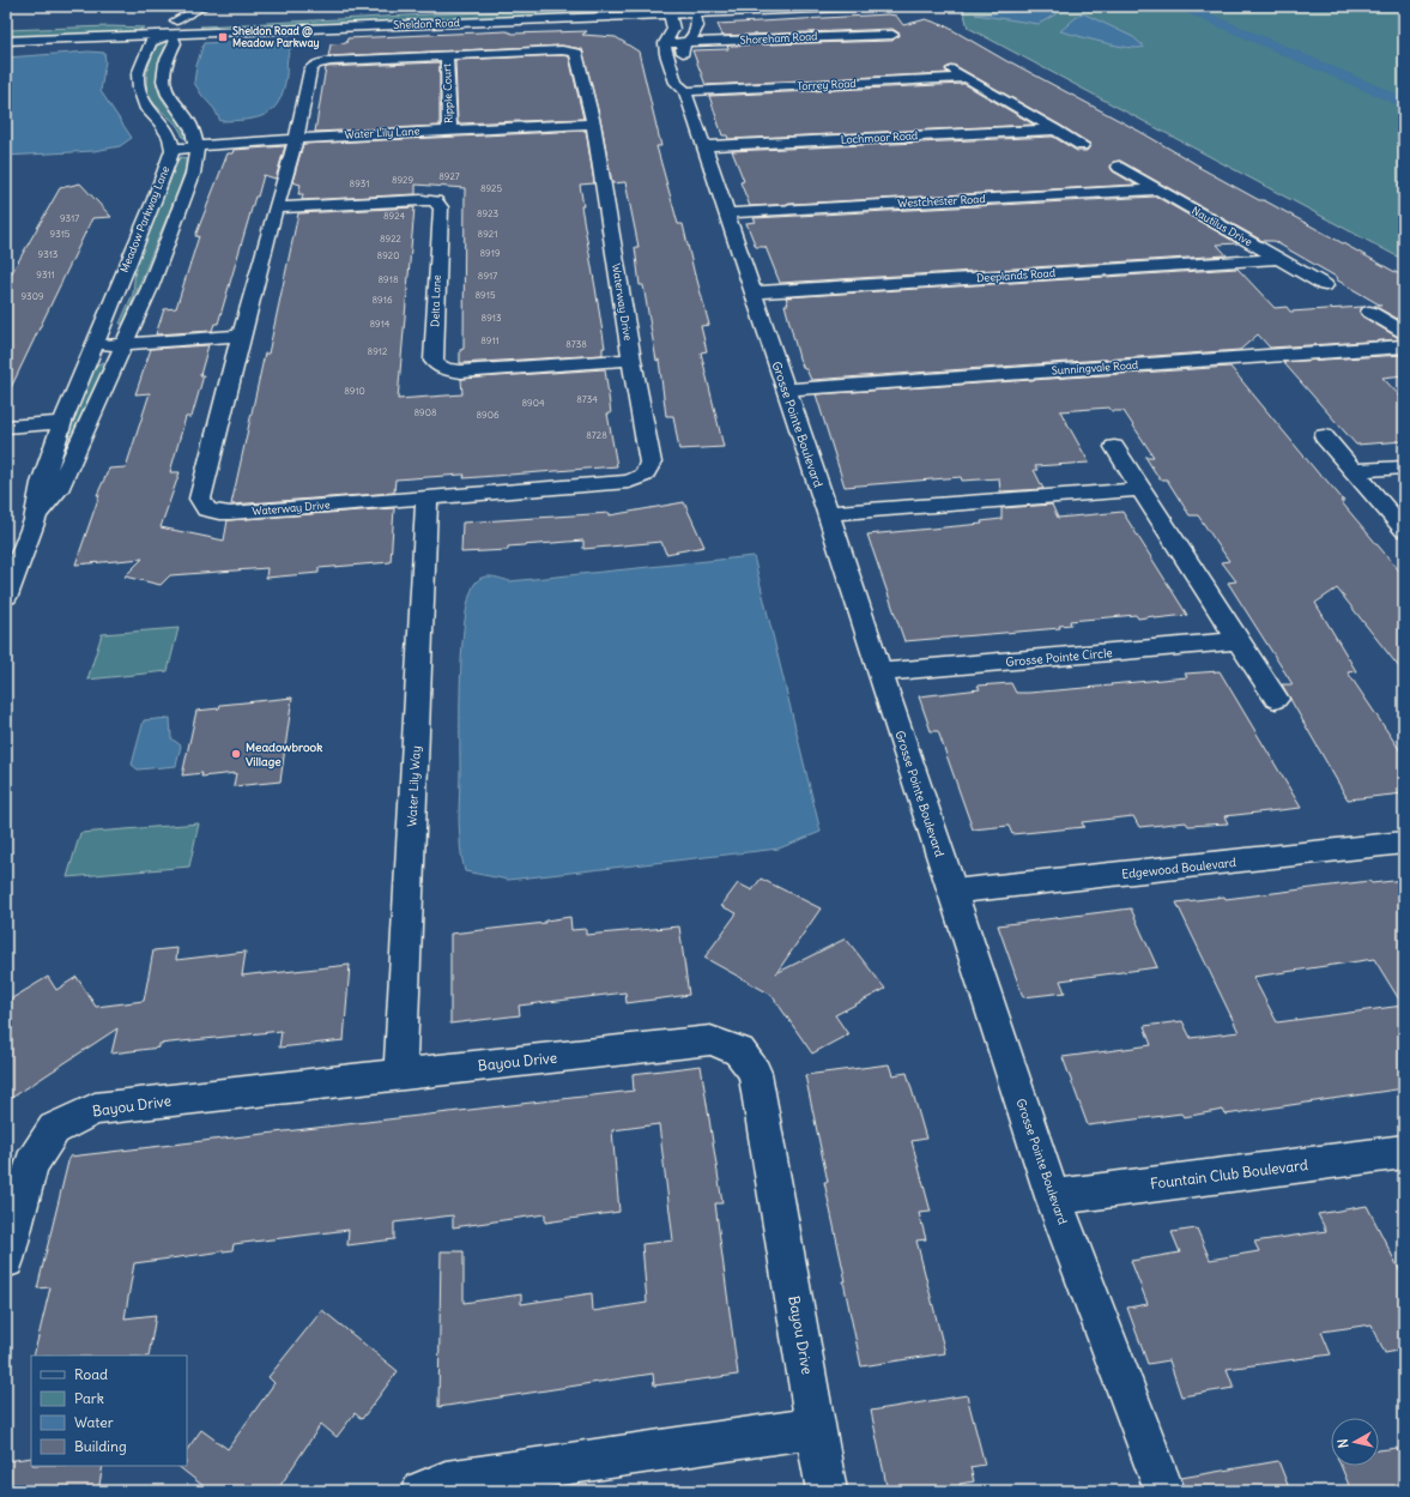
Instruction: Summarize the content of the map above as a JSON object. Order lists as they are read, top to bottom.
{
  "streets": {
    "street": [
      "Sheldon Road",
      "Shoreham Road",
      "Torrey Road",
      "Ripple Court",
      "Water Lily Lane",
      "Lochmoor Road",
      "Westchester Road",
      "Meadow Parkway Lane",
      "Nautilus Drive",
      "Deeplands Road",
      "Delta Lane",
      "Waterway Drive",
      "Sunningvale Road",
      "Grosse Pointe Boulevard",
      "Grosse Pointe Circle",
      "Water Lily Way",
      "Edgewood Boulevard",
      "Bayou Drive",
      "Fountain Club Boulevard"
    ]
  },
  "crossings": [
    ["Sheldon Road", "Meadow Parkway Lane"],
    ["Shoreham Road", "Grosse Pointe Boulevard"],
    ["Torrey Road", "Grosse Pointe Boulevard"],
    ["Ripple Court", "Water Lily Lane"],
    ["Ripple Court", "Waterway Drive"],
    ["Water Lily Lane", "Meadow Parkway Lane"],
    ["Water Lily Lane", "Waterway Drive"],
    ["Lochmoor Road", "Grosse Pointe Boulevard"],
    ["Westchester Road", "Nautilus Drive"],
    ["Westchester Road", "Grosse Pointe Boulevard"],
    ["Nautilus Drive", "Deeplands Road"],
    ["Deeplands Road", "Grosse Pointe Boulevard"],
    ["Delta Lane", "Waterway Drive"],
    ["Waterway Drive", "Water Lily Way"],
    ["Sunningvale Road", "Grosse Pointe Boulevard"],
    ["Grosse Pointe Boulevard", "Grosse Pointe Circle"],
    ["Grosse Pointe Boulevard", "Edgewood Boulevard"],
    ["Grosse Pointe Boulevard", "Fountain Club Boulevard"],
    ["Water Lily Way", "Bayou Drive"]
  ],
  "places": {
    "transit": ["Sheldon Road @ Meadow Parkway"],
    "other": ["Meadowbrook Village"]
  },
  "house_numbers": [
    "8927",
    "8929",
    "8931",
    "8925",
    "8923",
    "8924",
    "9317",
    "9315",
    "8921",
    "8922",
    "8919",
    "9313",
    "8920",
    "9311",
    "8917",
    "8918",
    "8915",
    "9309",
    "8916",
    "8913",
    "8914",
    "8911",
    "8738",
    "8912",
    "8910",
    "8734",
    "8904",
    "8908",
    "8906",
    "8728"
  ],
  "legend": [
    "Road",
    "Park",
    "Water",
    "Building"
  ],
  "north": "left"
}
